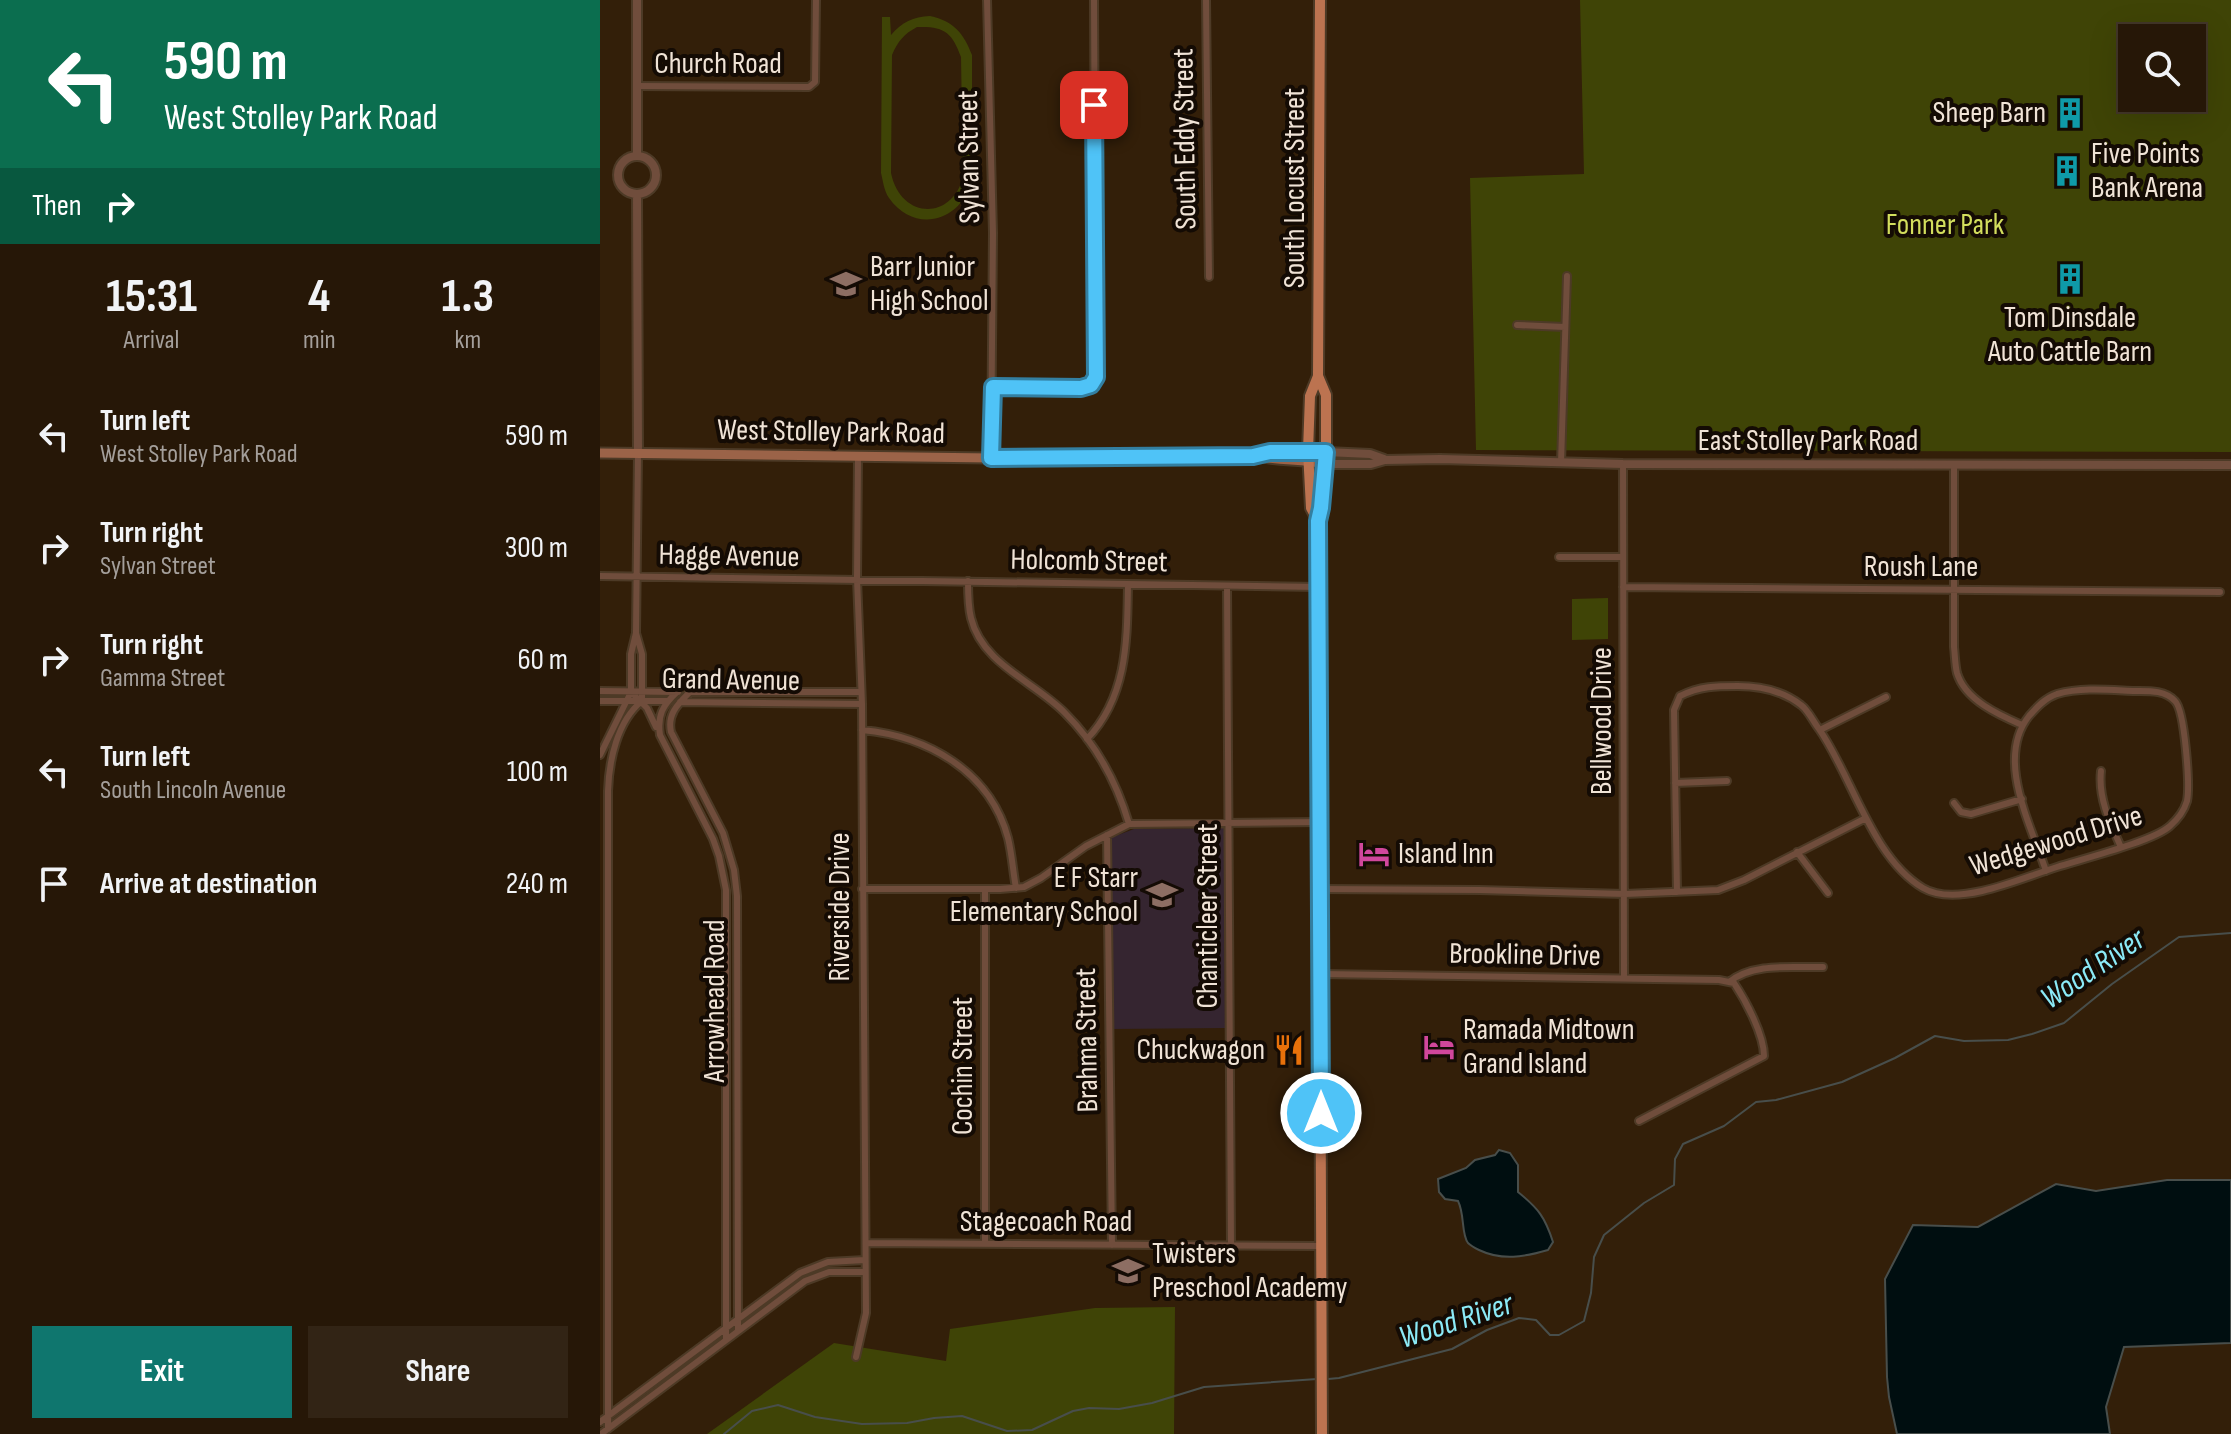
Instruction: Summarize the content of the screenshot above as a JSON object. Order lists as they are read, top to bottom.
{
  "streets": {
    "main road": ["South Locust Street", "West Stolley Park Road"],
    "street": [
      "Church Road",
      "South Eddy Street",
      "Sylvan Street",
      "East Stolley Park Road",
      "Hagge Avenue",
      "Holcomb Street",
      "Roush Lane",
      "Grand Avenue",
      "Bellwood Drive",
      "Wedgewood Drive",
      "Riverside Drive",
      "Chanticleer Street",
      "Brookline Drive",
      "Arrowhead Road",
      "Brahma Street",
      "Cochin Street",
      "Stagecoach Road"
    ]
  },
  "crossings": [
    ["Sylvan Street", "West Stolley Park Road"],
    ["South Locust Street", "West Stolley Park Road"],
    ["South Locust Street", "East Stolley Park Road"],
    ["South Locust Street", "Holcomb Street"],
    ["South Locust Street", "Brookline Drive"],
    ["South Locust Street", "Stagecoach Road"],
    ["West Stolley Park Road", "East Stolley Park Road"],
    ["West Stolley Park Road", "Riverside Drive"],
    ["East Stolley Park Road", "Bellwood Drive"],
    ["Hagge Avenue", "Holcomb Street"],
    ["Hagge Avenue", "Riverside Drive"],
    ["Holcomb Street", "Riverside Drive"],
    ["Holcomb Street", "Chanticleer Street"],
    ["Roush Lane", "Bellwood Drive"],
    ["Grand Avenue", "Riverside Drive"],
    ["Grand Avenue", "Arrowhead Road"],
    ["Bellwood Drive", "Brookline Drive"],
    ["Riverside Drive", "Stagecoach Road"],
    ["Chanticleer Street", "Stagecoach Road"],
    ["Brahma Street", "Stagecoach Road"],
    ["Cochin Street", "Stagecoach Road"]
  ],
  "water": ["Wood River"],
  "parks": ["Fonner Park"],
  "places": {
    "building": ["Sheep Barn", "Five Points Bank Arena", "Tom Dinsdale Auto Cattle Barn"],
    "school or university": ["Barr Junior High School", "E F Starr Elementary School", "Twisters Preschool Academy"],
    "hotel": ["Island Inn", "Ramada Midtown Grand Island"],
    "restaurant": ["Chuckwagon"]
  },
  "page": {
    "turn": ["590 m", "West Stolley Park Road"],
    "then": "Then",
    "eta": [
      "15:31",
      "Arrival",
      "4",
      "min",
      "1.3",
      "km"
    ],
    "list": [
      {
        "name": "Turn left",
        "note": "West Stolley Park Road",
        "value": "590 m"
      },
      {
        "name": "Turn right",
        "note": "Sylvan Street",
        "value": "300 m"
      },
      {
        "name": "Turn right",
        "note": "Gamma Street",
        "value": "60 m"
      },
      {
        "name": "Turn left",
        "note": "South Lincoln Avenue",
        "value": "100 m"
      },
      {
        "name": "Arrive at destination",
        "value": "240 m"
      }
    ],
    "buttons": ["Exit", "Share"]
  }
}
